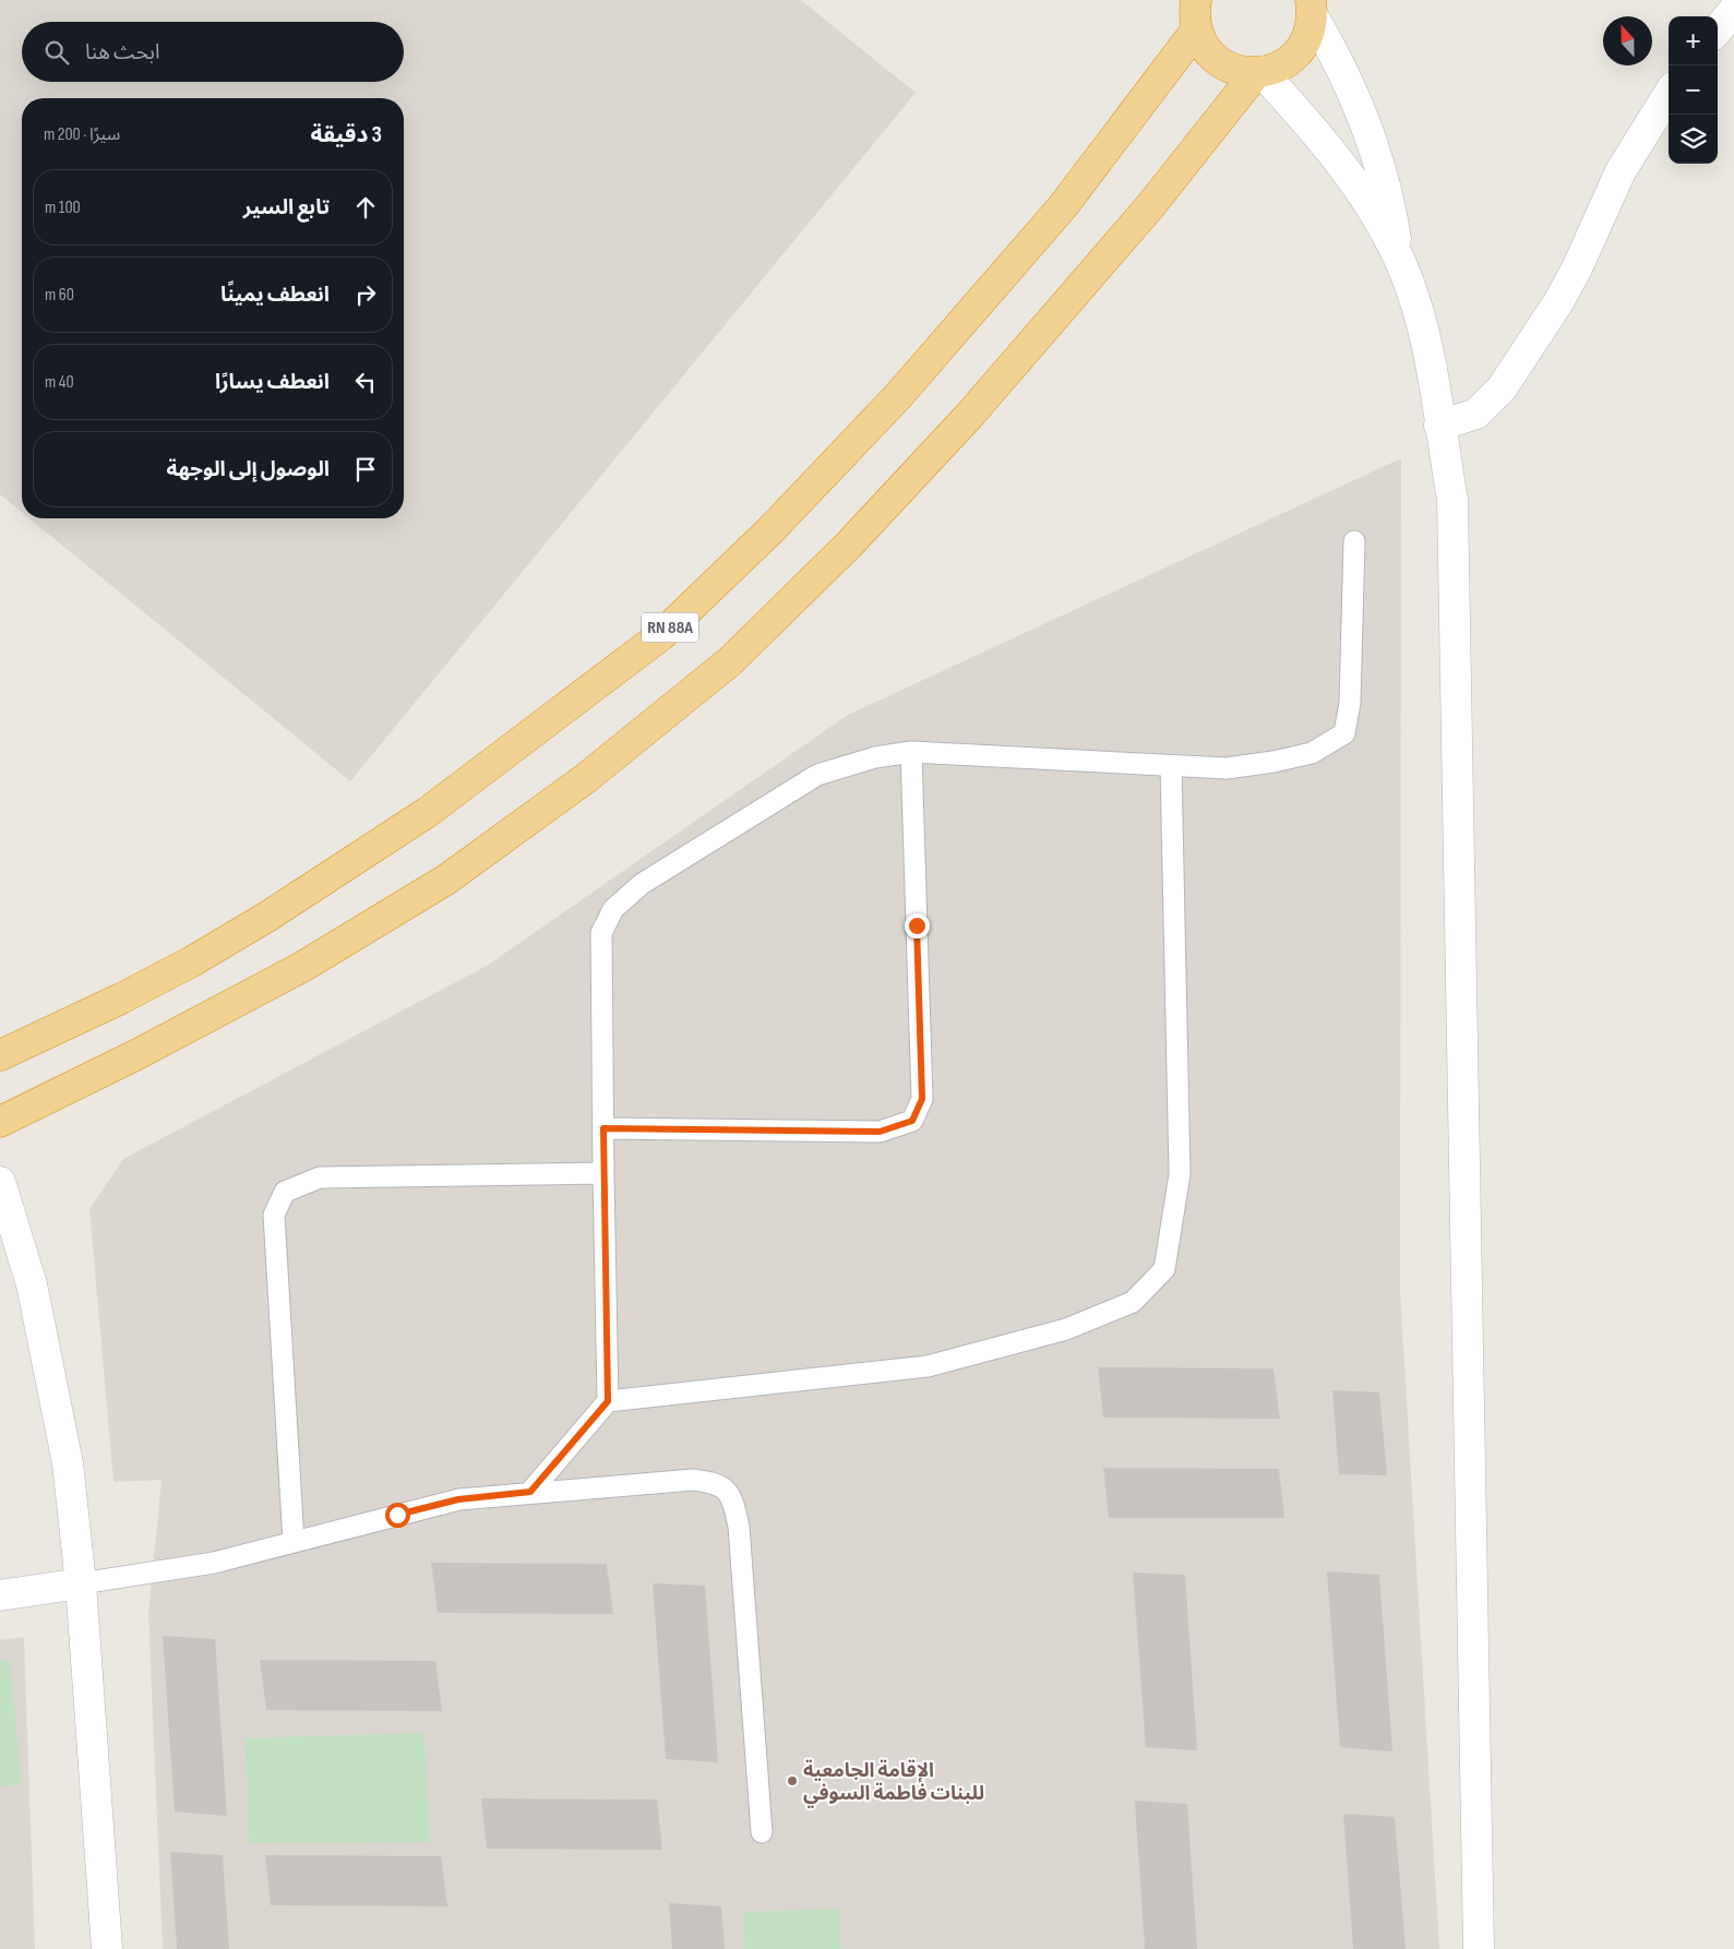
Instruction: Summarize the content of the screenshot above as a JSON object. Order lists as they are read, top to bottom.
{
  "streets": {
    "highway": ["RN 88A"]
  },
  "places": ["الإقامة الجامعية للبنات فاطمة السوفي"],
  "north": "top",
  "page": {
    "map_buttons": ["+", "−"],
    "search": "ابحث هنا",
    "heading": ["3 دقيقة", "سيرًا · 200 m"],
    "list": [
      ["تابع السير", "100 m"],
      ["انعطف يمينًا", "60 m"],
      ["انعطف يسارًا", "40 m"],
      "الوصول إلى الوجهة"
    ]
  }
}
